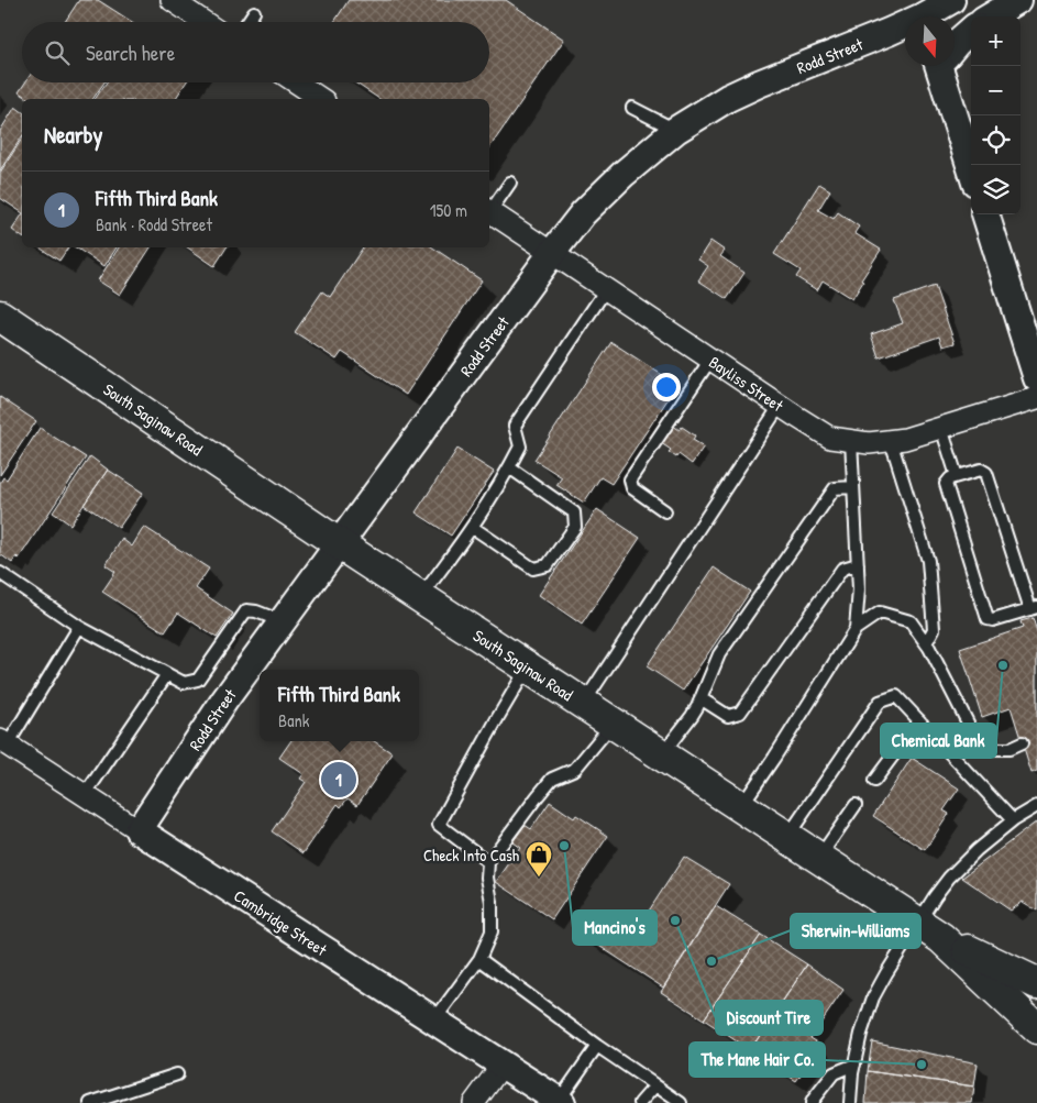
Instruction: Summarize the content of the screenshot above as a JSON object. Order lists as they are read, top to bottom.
{
  "streets": {
    "main road": ["South Saginaw Road"],
    "street": ["Rodd Street", "Bayliss Street", "Cambridge Street"]
  },
  "crossings": [
    ["Rodd Street", "Bayliss Street"],
    ["Rodd Street", "South Saginaw Road"],
    ["Rodd Street", "Cambridge Street"]
  ],
  "places": {
    "other": [
      "Chemical Bank",
      "Mancino's",
      "Discount Tire",
      "Sherwin-Williams",
      "The Mane Hair Co."
    ],
    "shop": ["Check Into Cash"]
  },
  "north": "bottom",
  "page": {
    "map_buttons": ["+", "−"],
    "search": "Search here",
    "heading": "Nearby",
    "list": [
      {
        "mark": "1",
        "name": "Fifth Third Bank",
        "note": "Bank · Rodd Street",
        "value": "150 m"
      }
    ],
    "popup": ["Fifth Third Bank", "Bank"],
    "pins": "1"
  }
}
